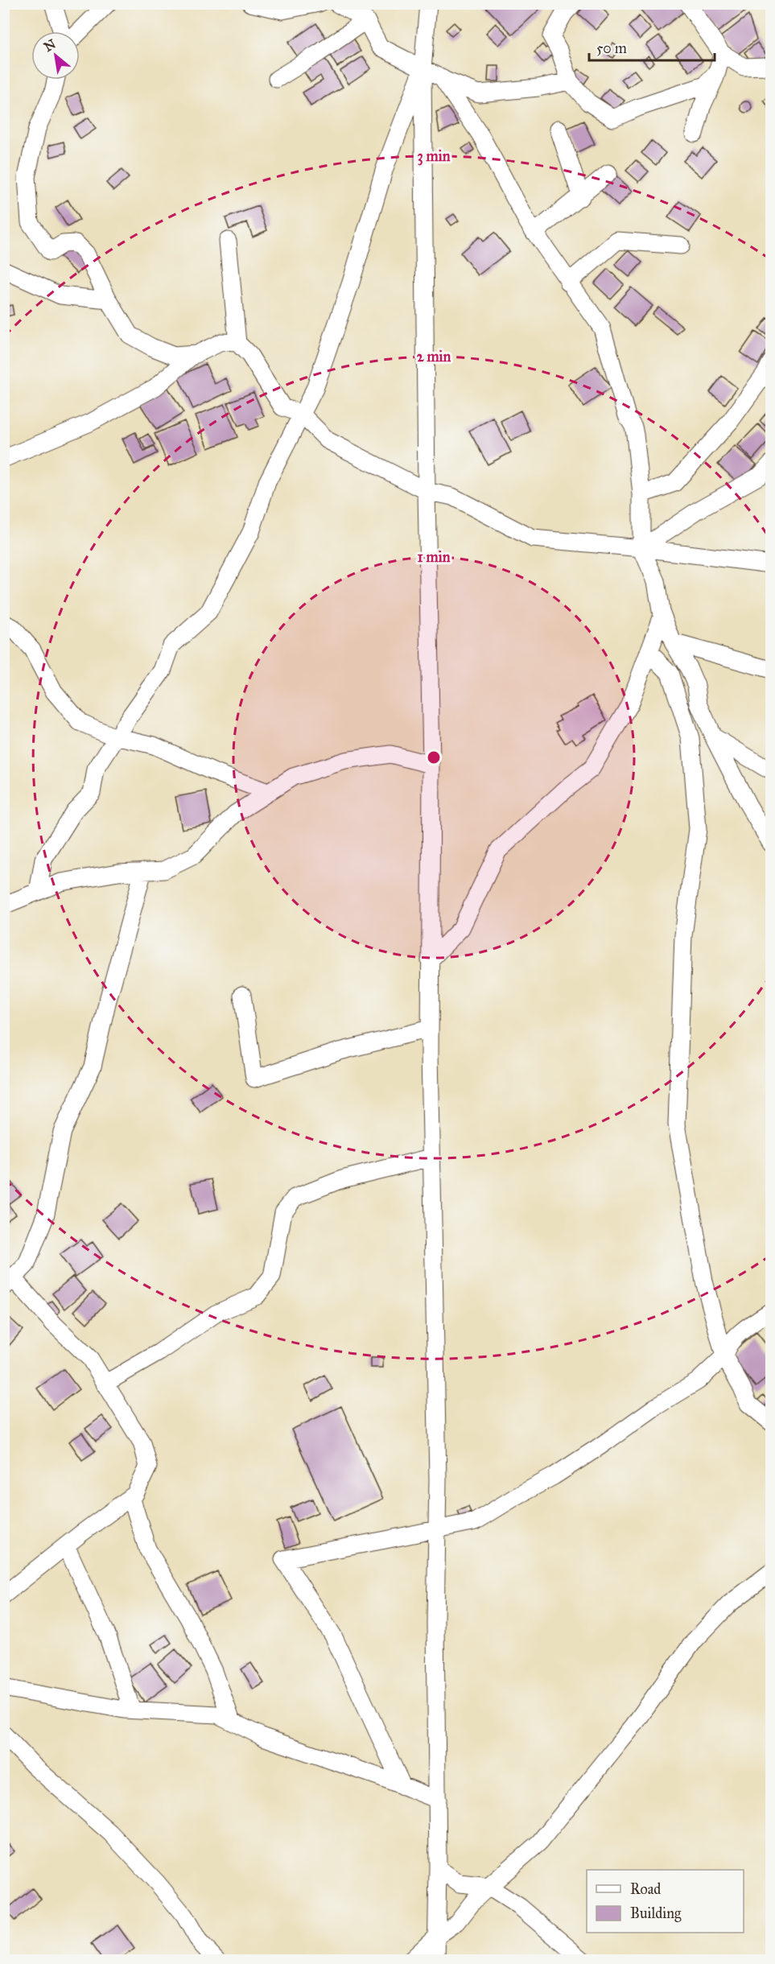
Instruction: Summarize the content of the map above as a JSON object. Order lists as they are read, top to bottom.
{
  "legend": ["Road", "Building"],
  "scale_bar": "50 m",
  "north": "top left",
  "rings": ["3 min", "2 min", "1 min"]
}
